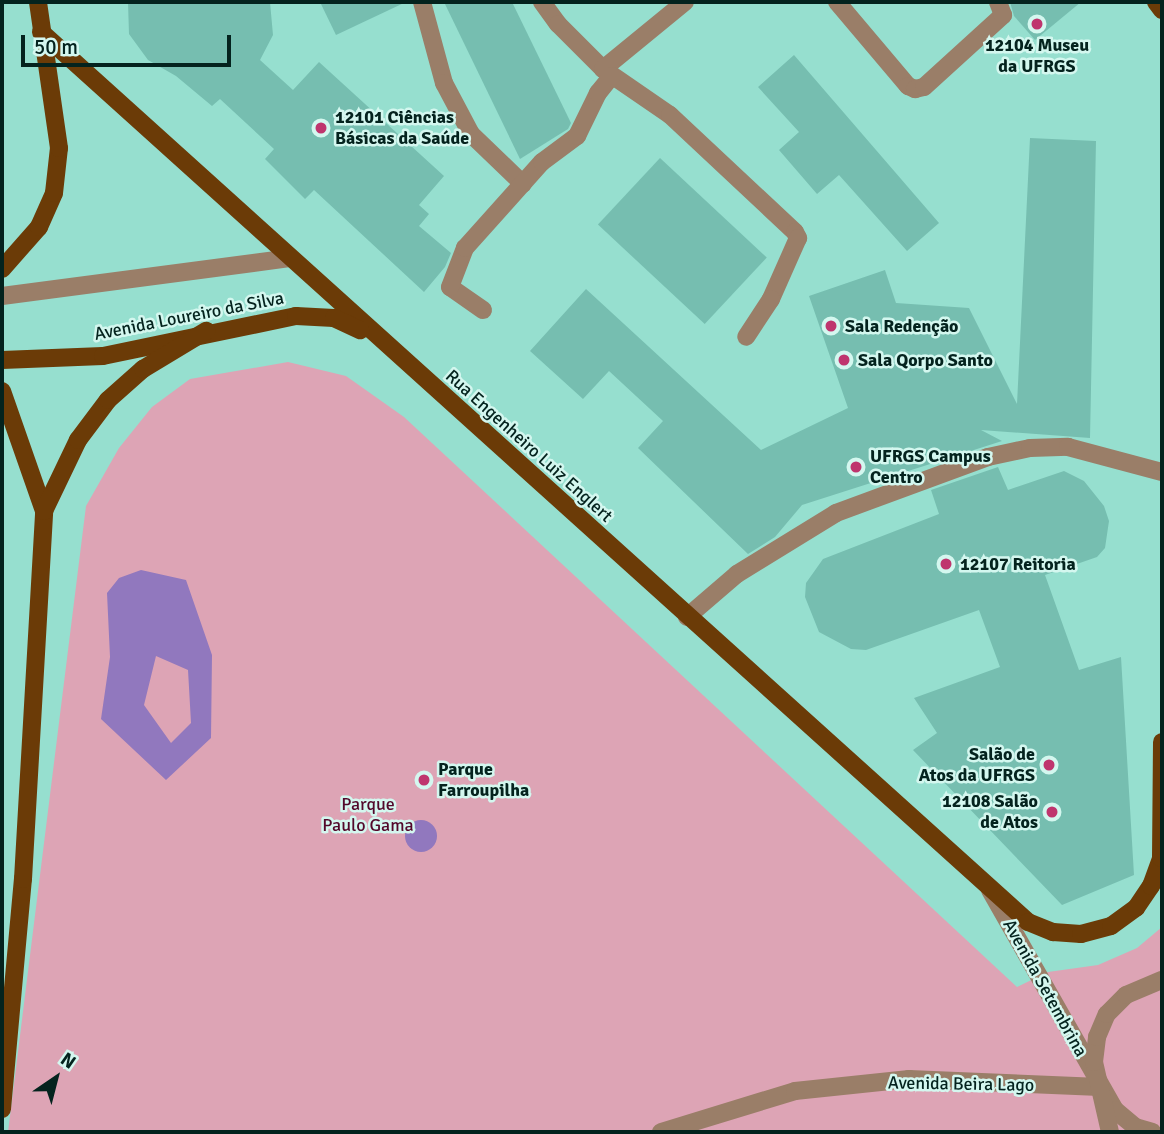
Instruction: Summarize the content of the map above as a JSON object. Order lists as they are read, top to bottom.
{
  "streets": {
    "main road": ["Avenida Loureiro da Silva", "Rua Engenheiro Luiz Englert"],
    "street": ["Avenida Setembrina", "Avenida Beira Lago"]
  },
  "crossings": [
    ["Avenida Loureiro da Silva", "Rua Engenheiro Luiz Englert"],
    ["Rua Engenheiro Luiz Englert", "Avenida Setembrina"],
    ["Avenida Setembrina", "Avenida Beira Lago"]
  ],
  "parks": ["Parque Paulo Gama"],
  "places": [
    "12104 Museu da UFRGS",
    "12101 Ciências Básicas da Saúde",
    "Sala Redenção",
    "Sala Qorpo Santo",
    "UFRGS Campus Centro",
    "12107 Reitoria",
    "Salão de Atos da UFRGS",
    "Parque Farroupilha",
    "12108 Salão de Atos"
  ],
  "scale_bar": "50 m",
  "north": "top right"
}
